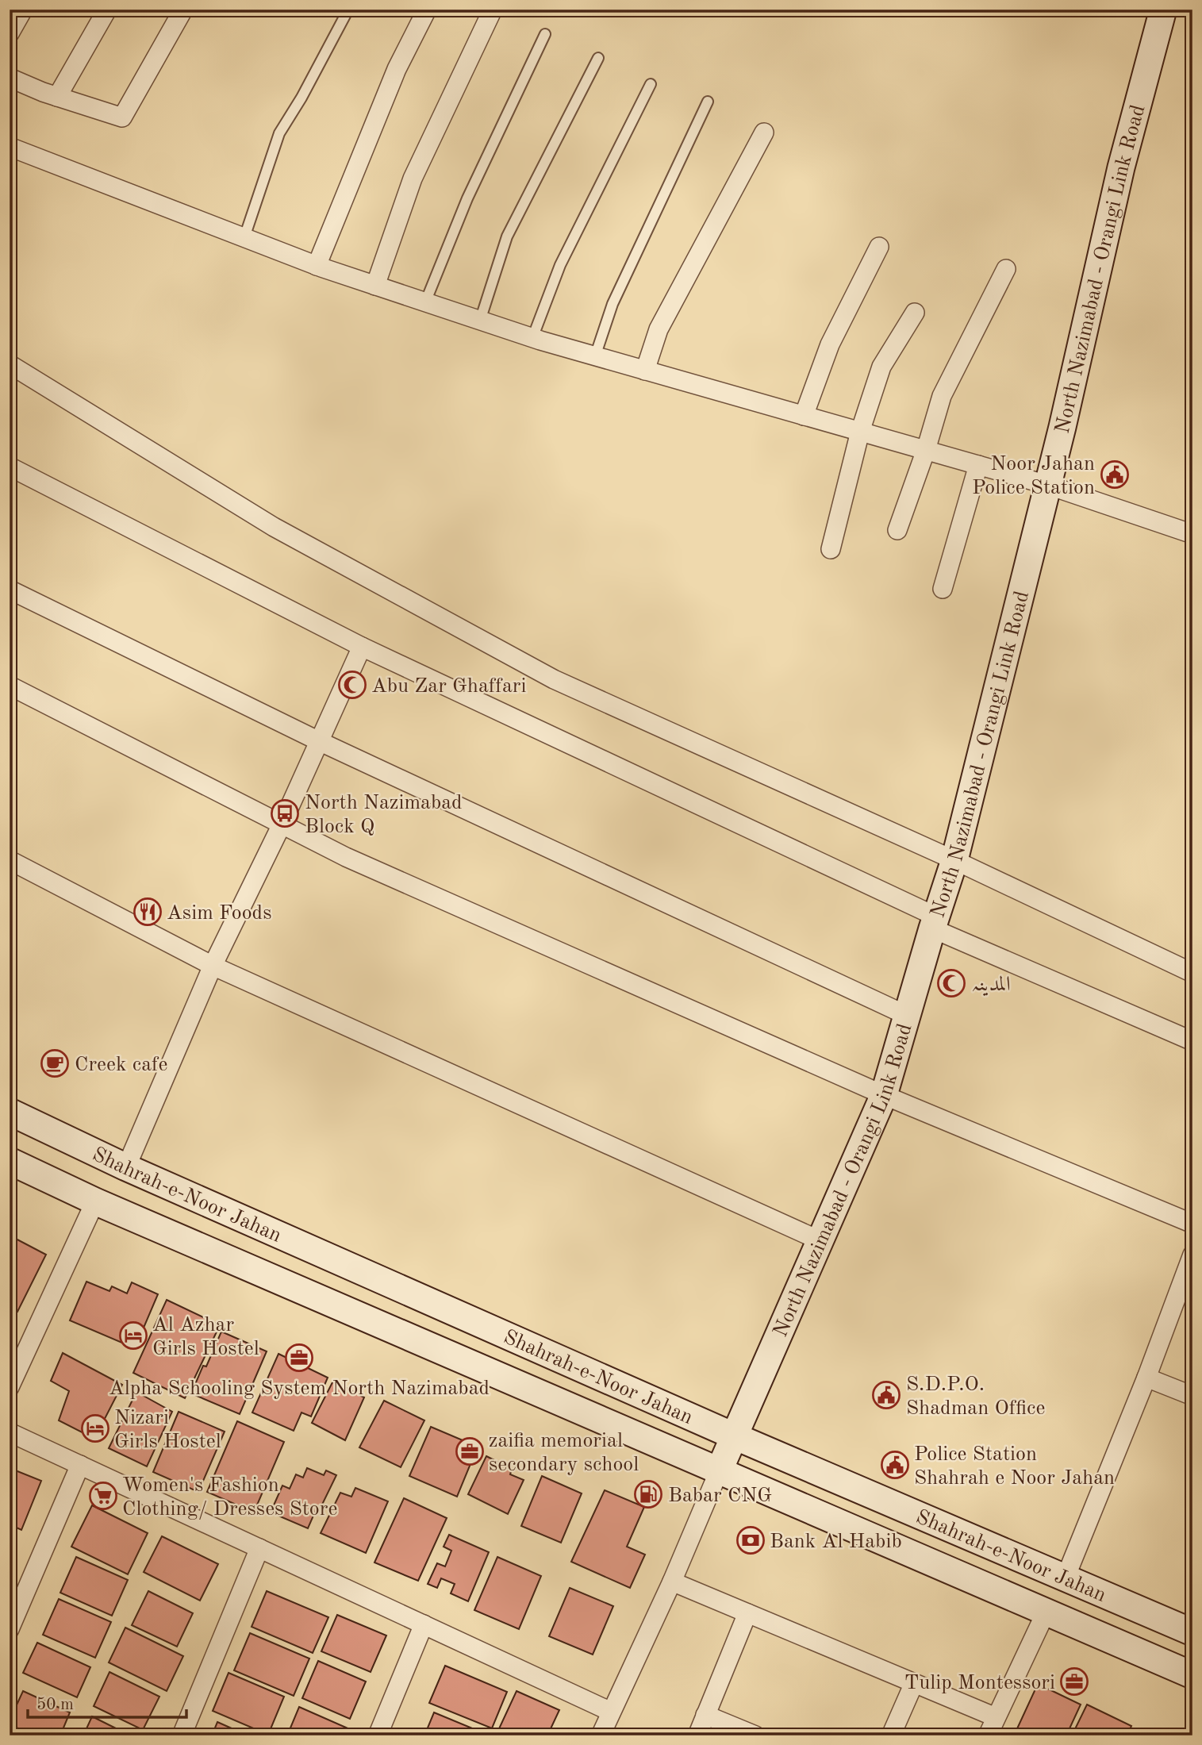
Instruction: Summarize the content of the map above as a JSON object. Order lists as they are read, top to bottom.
{
  "streets": {
    "main road": ["North Nazimabad - Orangi Link Road", "Shahrah-e-Noor Jahan"]
  },
  "crossings": [
    ["North Nazimabad - Orangi Link Road", "Shahrah-e-Noor Jahan"]
  ],
  "places": {
    "public building": ["Noor Jahan Police Station", "S.D.P.O. Shadman Office", "Police Station Shahrah e Noor Jahan"],
    "mosque": ["Abu Zar Ghaffari", "المدینہ"],
    "bus stop": ["North Nazimabad Block Q"],
    "restaurant": ["Asim Foods"],
    "cafe": ["Creek cafe"],
    "hotel": ["Al Azhar Girls Hostel", "Nizari Girls Hostel"],
    "office": ["Alpha Schooling System North Nazimabad", "zaifia memorial secondary school", "Tulip Montessori"],
    "fuel station": ["Babar CNG"],
    "supermarket": ["Women's Fashion Clothing/ Dresses Store"],
    "bank": ["Bank Al Habib"]
  },
  "scale_bar": "50 m"
}
